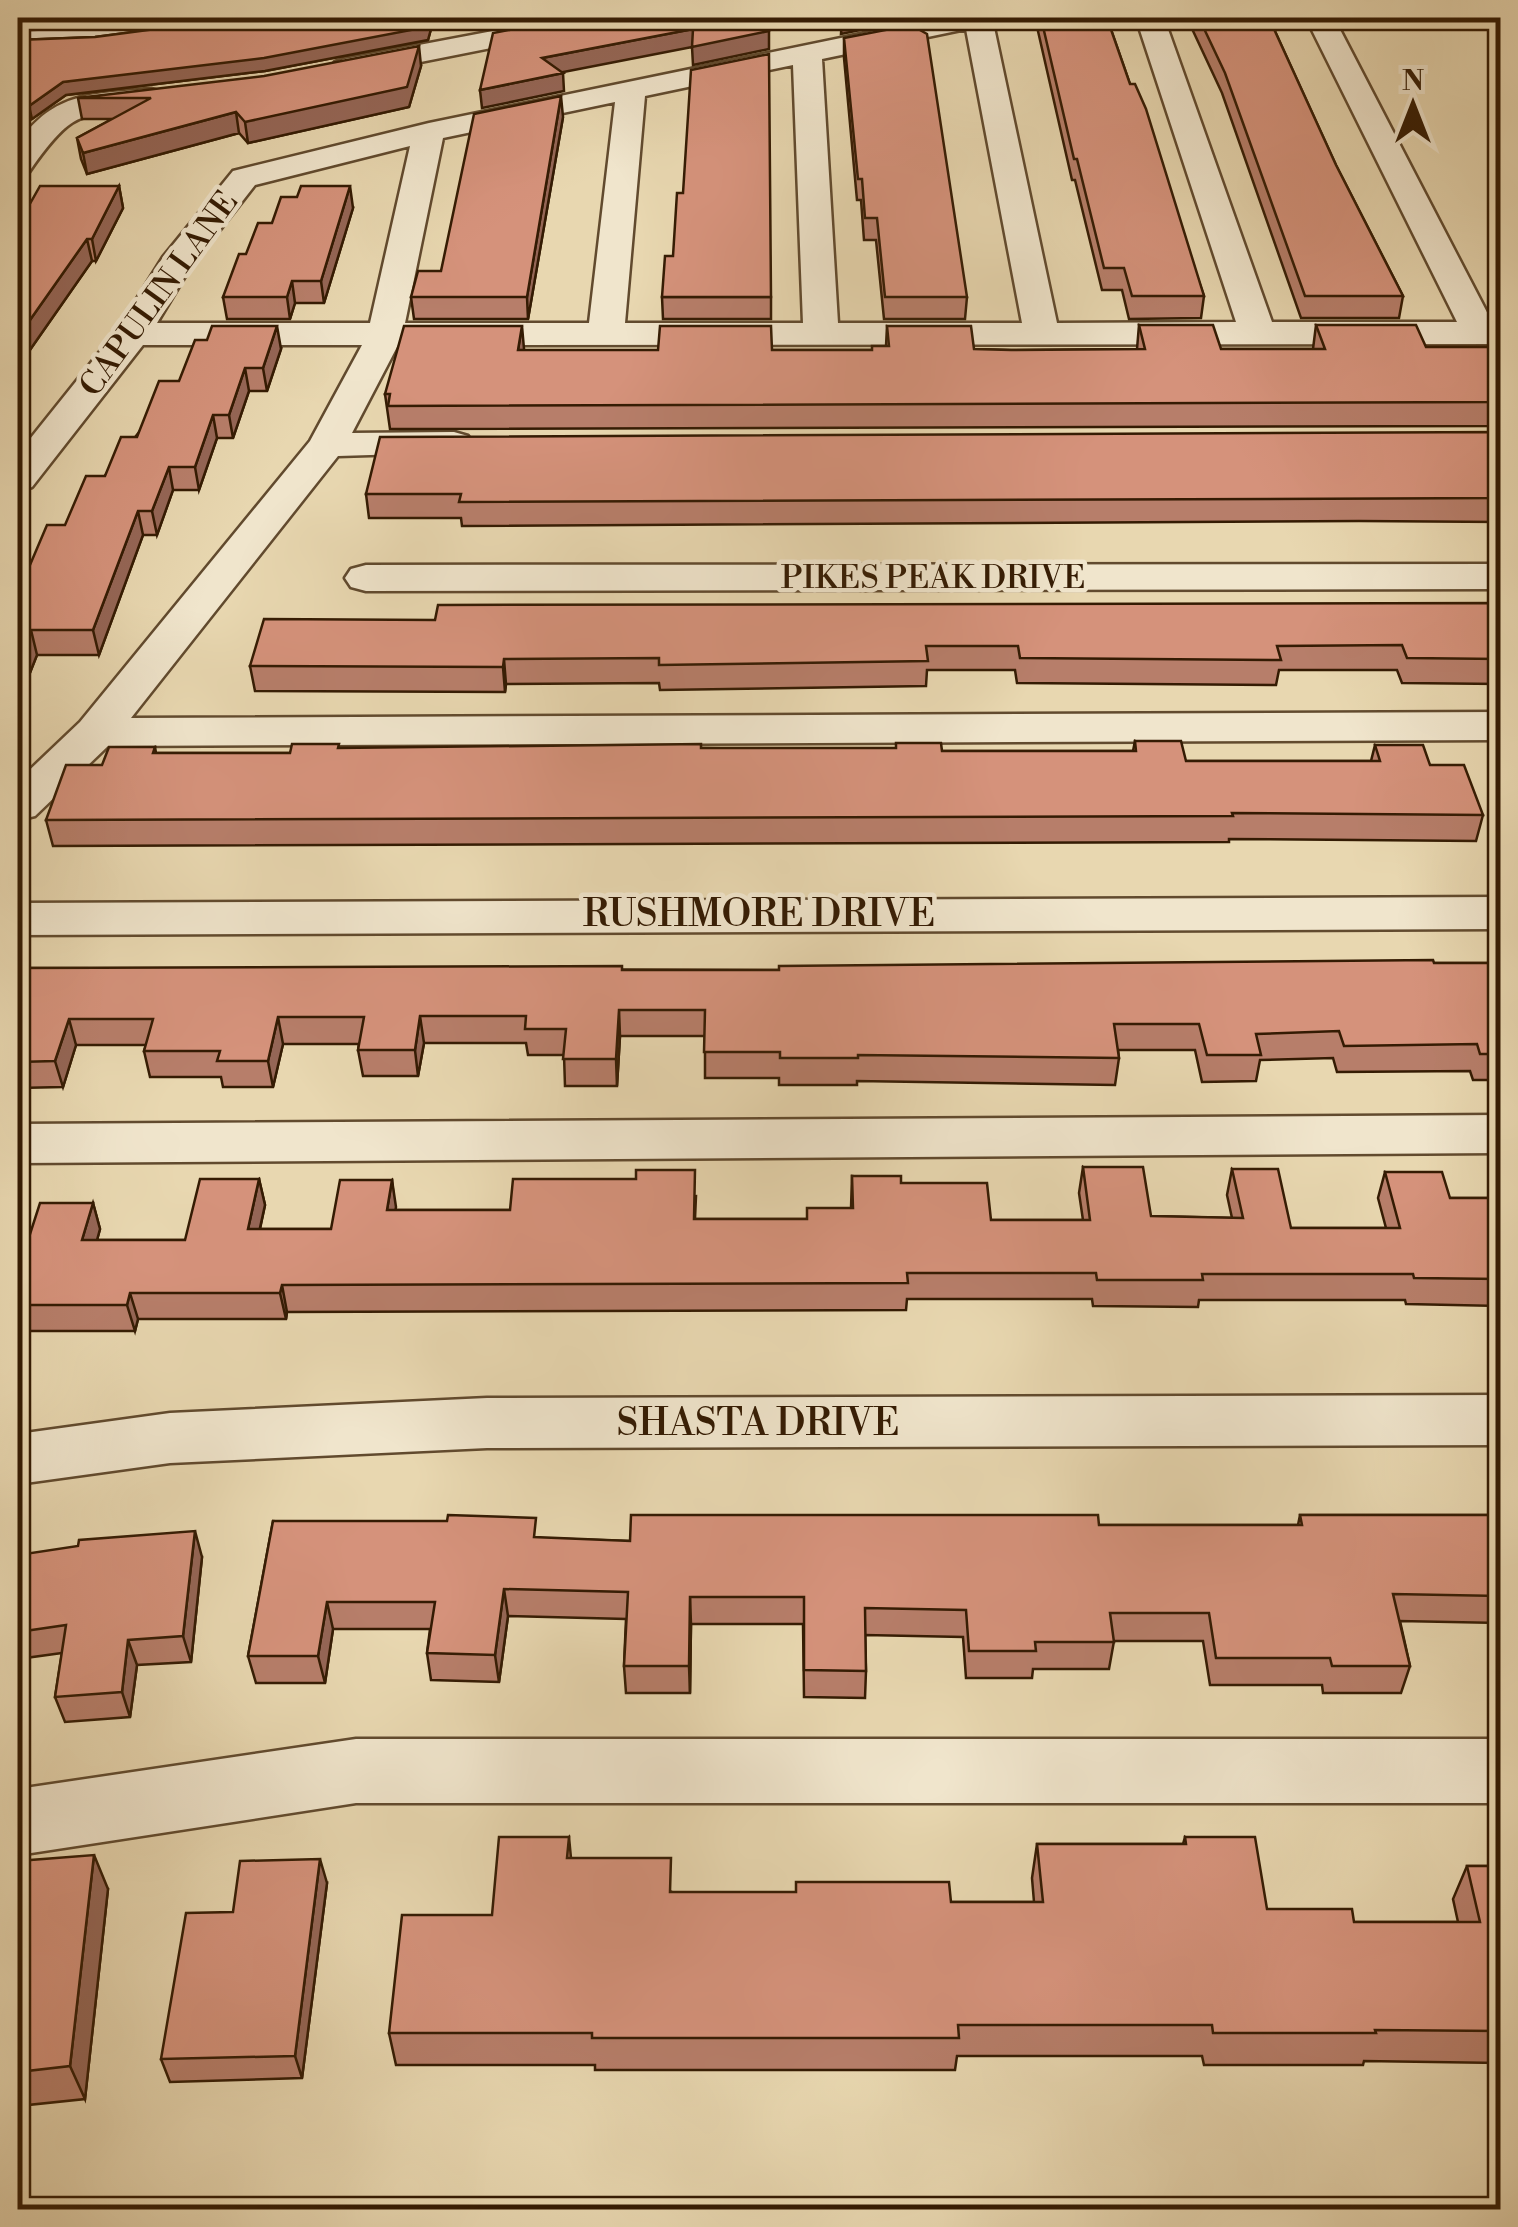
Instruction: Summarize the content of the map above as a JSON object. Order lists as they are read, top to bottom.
{
  "streets": {
    "street": [
      "CAPULIN LANE",
      "PIKES PEAK DRIVE",
      "RUSHMORE DRIVE",
      "SHASTA DRIVE"
    ]
  },
  "north": "top"
}
